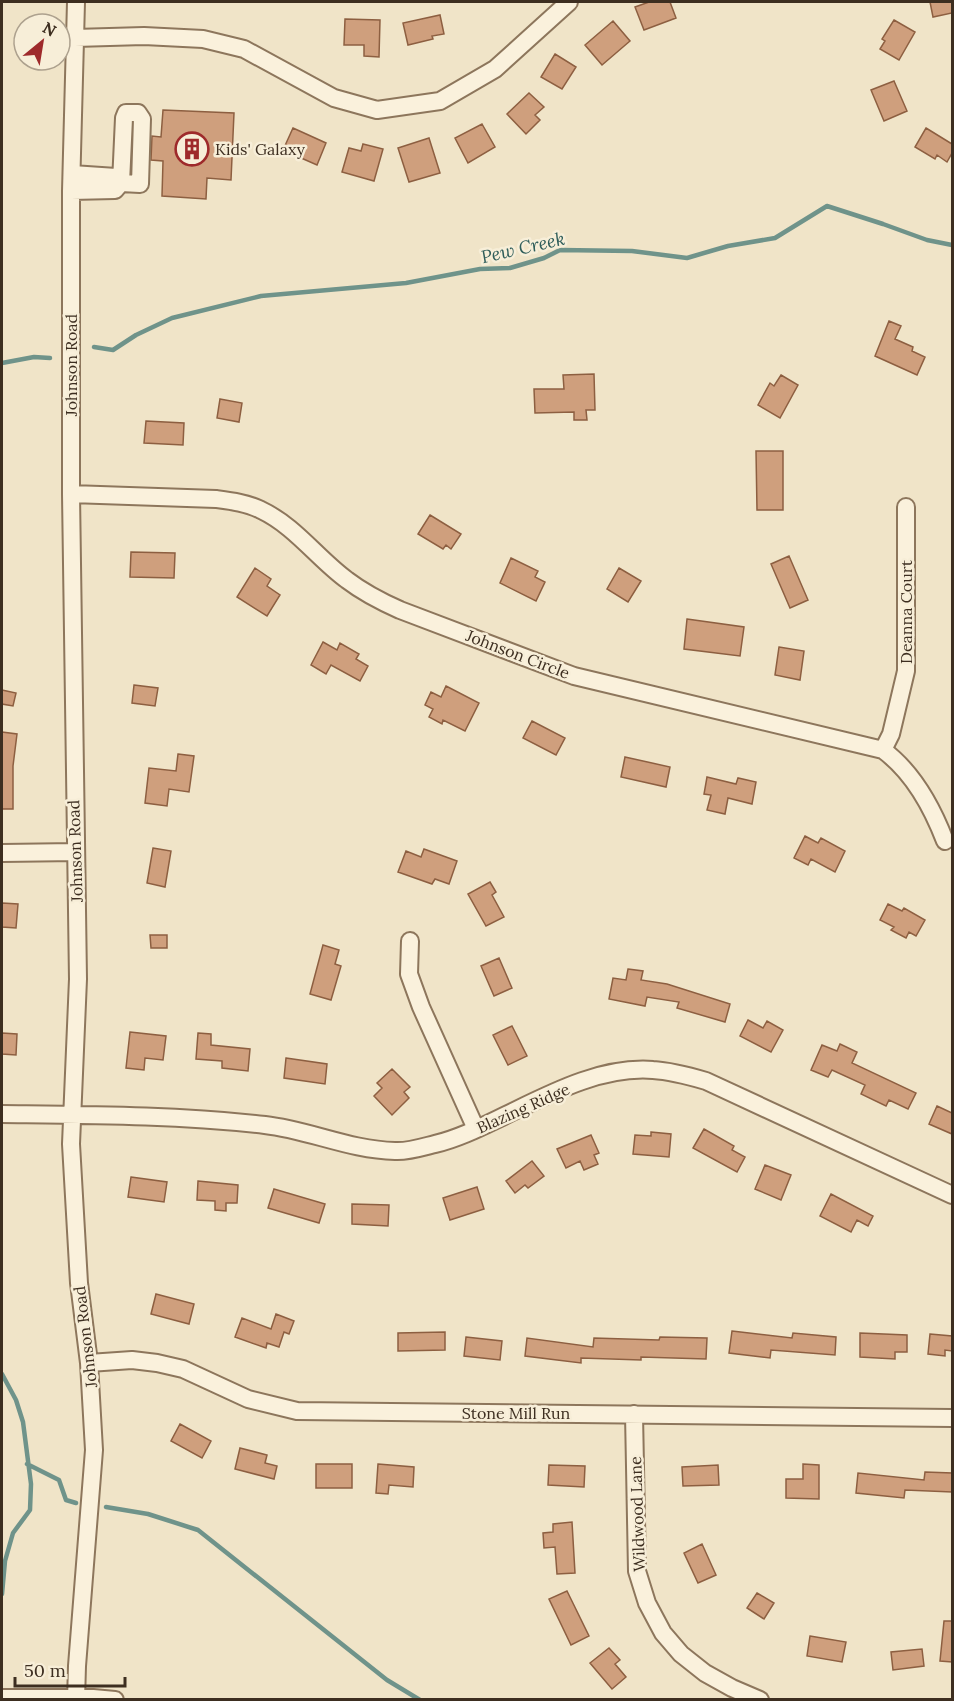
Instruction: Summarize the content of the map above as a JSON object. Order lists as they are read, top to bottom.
{
  "streets": {
    "street": [
      "Johnson Road",
      "Deanna Court",
      "Johnson Circle",
      "Blazing Ridge",
      "Stone Mill Run",
      "Wildwood Lane"
    ]
  },
  "crossings": [
    ["Johnson Road", "Johnson Circle"],
    ["Johnson Road", "Blazing Ridge"],
    ["Johnson Road", "Stone Mill Run"],
    ["Deanna Court", "Johnson Circle"],
    ["Stone Mill Run", "Wildwood Lane"]
  ],
  "water": ["Pew Creek"],
  "places": {
    "building": ["Kids' Galaxy"]
  },
  "scale_bar": "50 m",
  "north": "top right"
}
